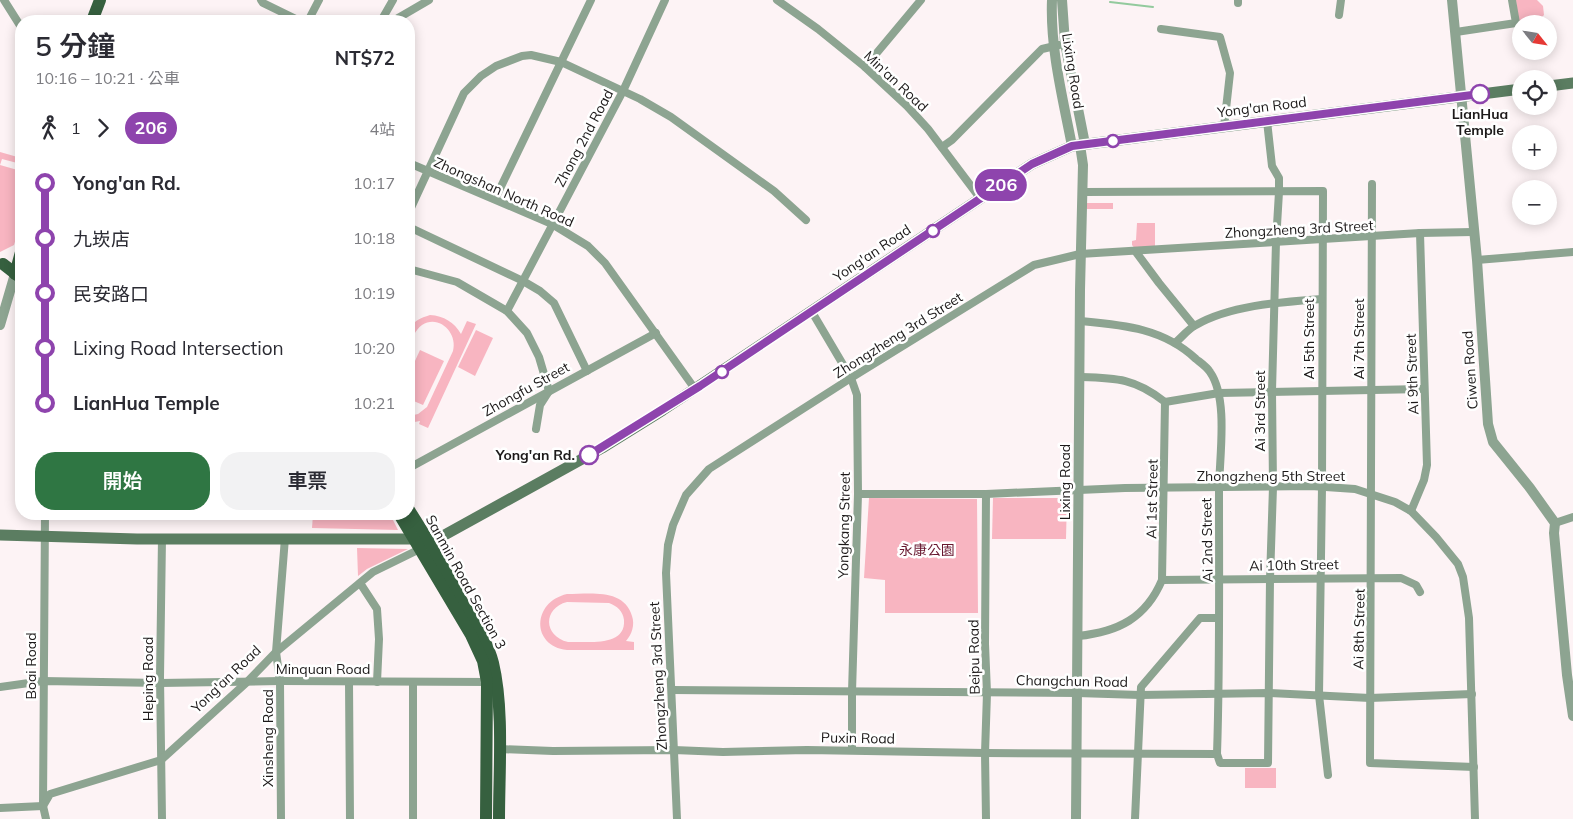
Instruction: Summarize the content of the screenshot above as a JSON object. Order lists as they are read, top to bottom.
{
  "streets": {
    "main road": ["Yong'an Road", "Sanmin Road Section 3"],
    "street": [
      "Lixing Road",
      "Min'an Road",
      "Zhong 2nd Road",
      "Zhongshan North Road",
      "Zhongzheng 3rd Street",
      "Ai 5th Street",
      "Ai 7th Street",
      "Ciwen Road",
      "Ai 9th Street",
      "Zhongfu Street",
      "Ai 3rd Street",
      "Zhongzheng 5th Street",
      "Ai 1st Street",
      "Yongkang Street",
      "Ai 2nd Street",
      "Ai 10th Street",
      "Ai 8th Street",
      "Beipu Road",
      "Boai Road",
      "Minquan Road",
      "Heping Road",
      "Changchun Road",
      "Xinsheng Road",
      "Puxin Road"
    ]
  },
  "crossings": [
    ["Lixing Road", "Yong'an Road"],
    ["Lixing Road", "Zhongzheng 3rd Street"],
    ["Lixing Road", "Zhongzheng 5th Street"],
    ["Lixing Road", "Ai 1st Street"],
    ["Lixing Road", "Ai 2nd Street"],
    ["Lixing Road", "Changchun Road"],
    ["Lixing Road", "Puxin Road"],
    ["Min'an Road", "Yong'an Road"],
    ["Yong'an Road", "Zhongshan North Road"],
    ["Yong'an Road", "Ciwen Road"],
    ["Yong'an Road", "Ai 3rd Street"],
    ["Yong'an Road", "Yongkang Street"],
    ["Yong'an Road", "Sanmin Road Section 3"],
    ["Yong'an Road", "Boai Road"],
    ["Yong'an Road", "Minquan Road"],
    ["Yong'an Road", "Heping Road"],
    ["Yong'an Road", "Xinsheng Road"],
    ["Zhong 2nd Road", "Zhongshan North Road"],
    ["Zhongshan North Road", "Zhongfu Street"],
    ["Zhongzheng 3rd Street", "Ai 5th Street"],
    ["Zhongzheng 3rd Street", "Ai 7th Street"],
    ["Zhongzheng 3rd Street", "Ciwen Road"],
    ["Zhongzheng 3rd Street", "Ai 9th Street"],
    ["Zhongzheng 3rd Street", "Ai 3rd Street"],
    ["Zhongzheng 3rd Street", "Yongkang Street"],
    ["Zhongzheng 3rd Street", "Changchun Road"],
    ["Zhongzheng 3rd Street", "Puxin Road"],
    ["Ai 5th Street", "Ai 3rd Street"],
    ["Ai 5th Street", "Zhongzheng 5th Street"],
    ["Ai 5th Street", "Ai 10th Street"],
    ["Ai 5th Street", "Changchun Road"],
    ["Ai 7th Street", "Zhongzheng 5th Street"],
    ["Ai 7th Street", "Ai 8th Street"],
    ["Ai 9th Street", "Zhongzheng 5th Street"],
    ["Ai 3rd Street", "Zhongzheng 5th Street"],
    ["Ai 3rd Street", "Ai 2nd Street"],
    ["Ai 3rd Street", "Ai 10th Street"],
    ["Ai 3rd Street", "Changchun Road"],
    ["Zhongzheng 5th Street", "Ai 1st Street"],
    ["Zhongzheng 5th Street", "Yongkang Street"],
    ["Zhongzheng 5th Street", "Ai 2nd Street"],
    ["Zhongzheng 5th Street", "Ai 8th Street"],
    ["Zhongzheng 5th Street", "Beipu Road"],
    ["Zhongzheng 5th Street", "Changchun Road"],
    ["Ai 1st Street", "Ai 10th Street"],
    ["Yongkang Street", "Changchun Road"],
    ["Yongkang Street", "Puxin Road"],
    ["Ai 2nd Street", "Ai 10th Street"],
    ["Ai 2nd Street", "Changchun Road"],
    ["Ai 2nd Street", "Puxin Road"],
    ["Ai 10th Street", "Ai 8th Street"],
    ["Sanmin Road Section 3", "Minquan Road"],
    ["Sanmin Road Section 3", "Puxin Road"],
    ["Ai 8th Street", "Changchun Road"],
    ["Beipu Road", "Changchun Road"],
    ["Beipu Road", "Puxin Road"],
    ["Boai Road", "Minquan Road"],
    ["Minquan Road", "Heping Road"],
    ["Minquan Road", "Xinsheng Road"]
  ],
  "parks": ["永康公園"],
  "places": ["LianHua Temple", "Yong'an Rd."],
  "lines": ["bus line 206"],
  "north": "bottom right",
  "page": {
    "on_map": "206",
    "map_buttons": ["+", "−"],
    "heading": ["5 分鐘", "10:16 – 10:21 · 公車", "NT$72"],
    "legs": ["1", "206", "4站"],
    "list": [
      {
        "name": "Yong'an Rd.",
        "value": "10:17"
      },
      {
        "name": "九崁店",
        "value": "10:18"
      },
      {
        "name": "民安路口",
        "value": "10:19"
      },
      {
        "name": "Lixing Road Intersection",
        "value": "10:20"
      },
      {
        "name": "LianHua Temple",
        "value": "10:21"
      }
    ],
    "buttons": ["開始", "車票"]
  }
}
